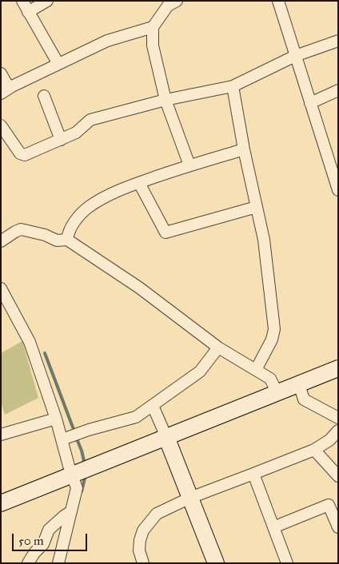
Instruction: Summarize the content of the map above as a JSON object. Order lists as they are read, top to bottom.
{
  "scale_bar": "50 m"
}
